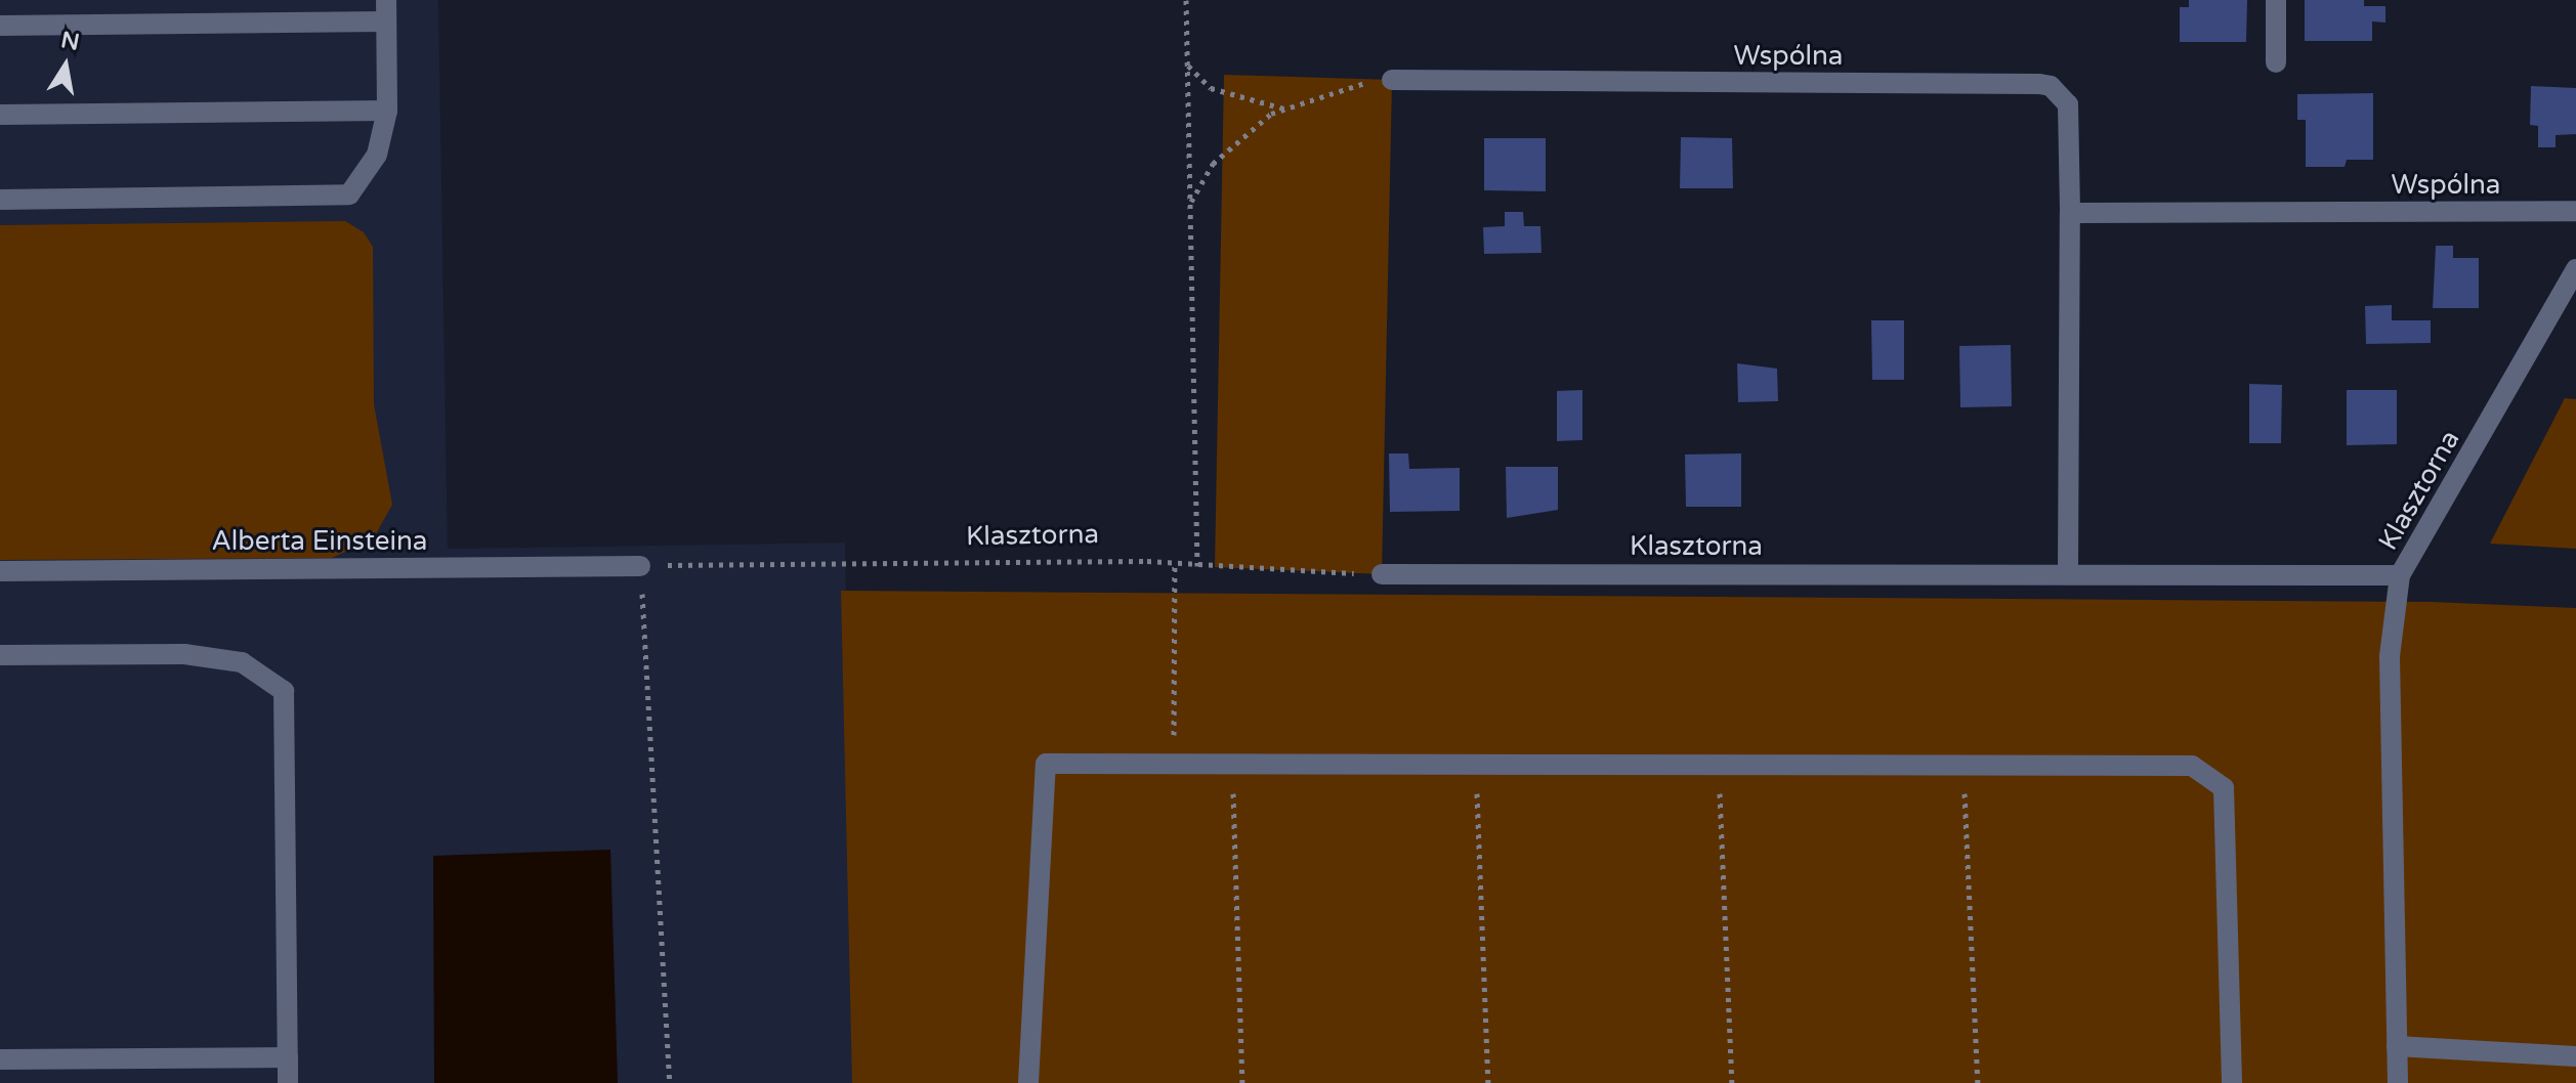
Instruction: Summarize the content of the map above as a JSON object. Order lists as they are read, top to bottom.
{
  "streets": {
    "street": ["Wspólna", "Klasztorna", "Alberta Einsteina"]
  },
  "crossings": [
    ["Wspólna", "Klasztorna"],
    ["Klasztorna", "Alberta Einsteina"]
  ],
  "north": "top"
}
